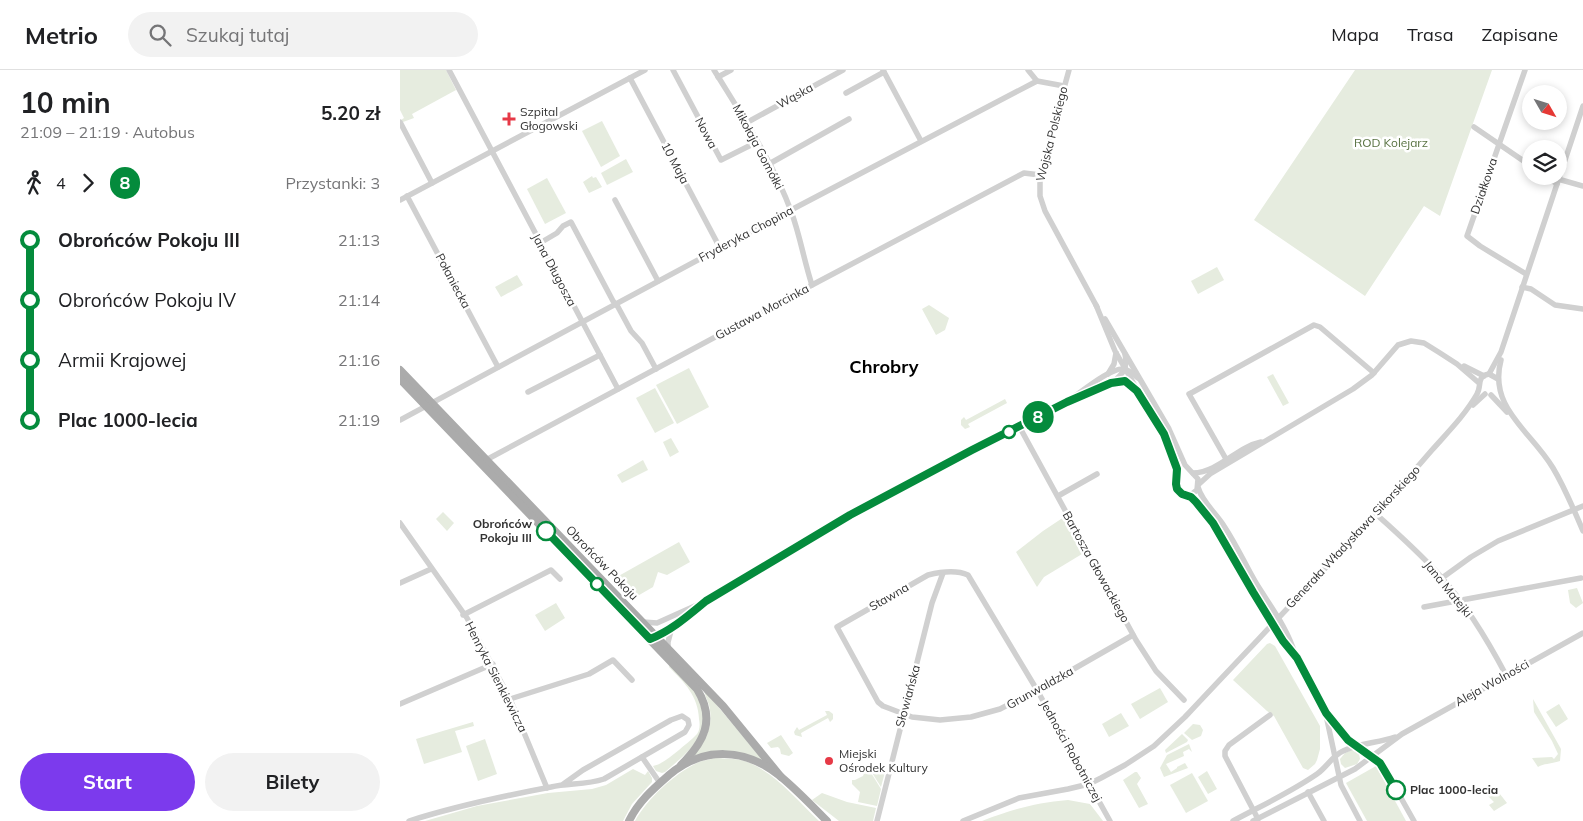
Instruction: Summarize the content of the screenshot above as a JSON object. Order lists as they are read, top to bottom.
{
  "streets": {
    "main road": ["Obrońców Pokoju"],
    "street": [
      "Wąska",
      "Nowa",
      "Wojska Polskiego",
      "Mikołaja Gomółki",
      "10 Maja",
      "Działkowa",
      "Fryderyka Chopina",
      "Jana Długosza",
      "Połaniecka",
      "Gustawa Morcinka",
      "Generała Władysława Sikorskiego",
      "Bartosza Głowackiego",
      "Jana Matejki",
      "Stawna",
      "Henryka Sienkiewicza",
      "Aleja Wolności",
      "Grunwaldzka",
      "Słowiańska",
      "Jedności Robotniczej"
    ]
  },
  "crossings": [
    ["Wąska", "Mikołaja Gomółki"],
    ["Nowa", "Mikołaja Gomółki"],
    ["Wojska Polskiego", "Gustawa Morcinka"],
    ["Mikołaja Gomółki", "Fryderyka Chopina"],
    ["Mikołaja Gomółki", "Gustawa Morcinka"],
    ["10 Maja", "Fryderyka Chopina"],
    ["Fryderyka Chopina", "Jana Długosza"],
    ["Fryderyka Chopina", "Połaniecka"],
    ["Fryderyka Chopina", "Obrońców Pokoju"],
    ["Jana Długosza", "Gustawa Morcinka"],
    ["Gustawa Morcinka", "Obrońców Pokoju"],
    ["Generała Władysława Sikorskiego", "Jana Matejki"],
    ["Generała Władysława Sikorskiego", "Jedności Robotniczej"],
    ["Bartosza Głowackiego", "Grunwaldzka"],
    ["Jana Matejki", "Aleja Wolności"],
    ["Stawna", "Grunwaldzka"],
    ["Stawna", "Słowiańska"],
    ["Stawna", "Jedności Robotniczej"],
    ["Grunwaldzka", "Słowiańska"],
    ["Grunwaldzka", "Jedności Robotniczej"],
    ["Słowiańska", "Jedności Robotniczej"]
  ],
  "districts": ["Chrobry"],
  "parks": ["ROD Kolejarz"],
  "places": {
    "health": ["Szpital Głogowski"],
    "other": ["Obrońców Pokoju III", "Miejski Ośrodek Kultury", "Plac 1000-lecia"]
  },
  "lines": ["bus line 8"],
  "north": "bottom right",
  "page": {
    "header": "Metrio",
    "search": "Szukaj tutaj",
    "nav": ["Mapa", "Trasa", "Zapisane"],
    "heading": ["10 min", "21:09 – 21:19 · Autobus", "5.20 zł"],
    "on_map": "8",
    "legs": ["4", "8", "Przystanki: 3"],
    "list": [
      {
        "name": "Obrońców Pokoju III",
        "value": "21:13"
      },
      {
        "name": "Obrońców Pokoju IV",
        "value": "21:14"
      },
      {
        "name": "Armii Krajowej",
        "value": "21:16"
      },
      {
        "name": "Plac 1000-lecia",
        "value": "21:19"
      }
    ],
    "buttons": ["Start", "Bilety"]
  }
}
